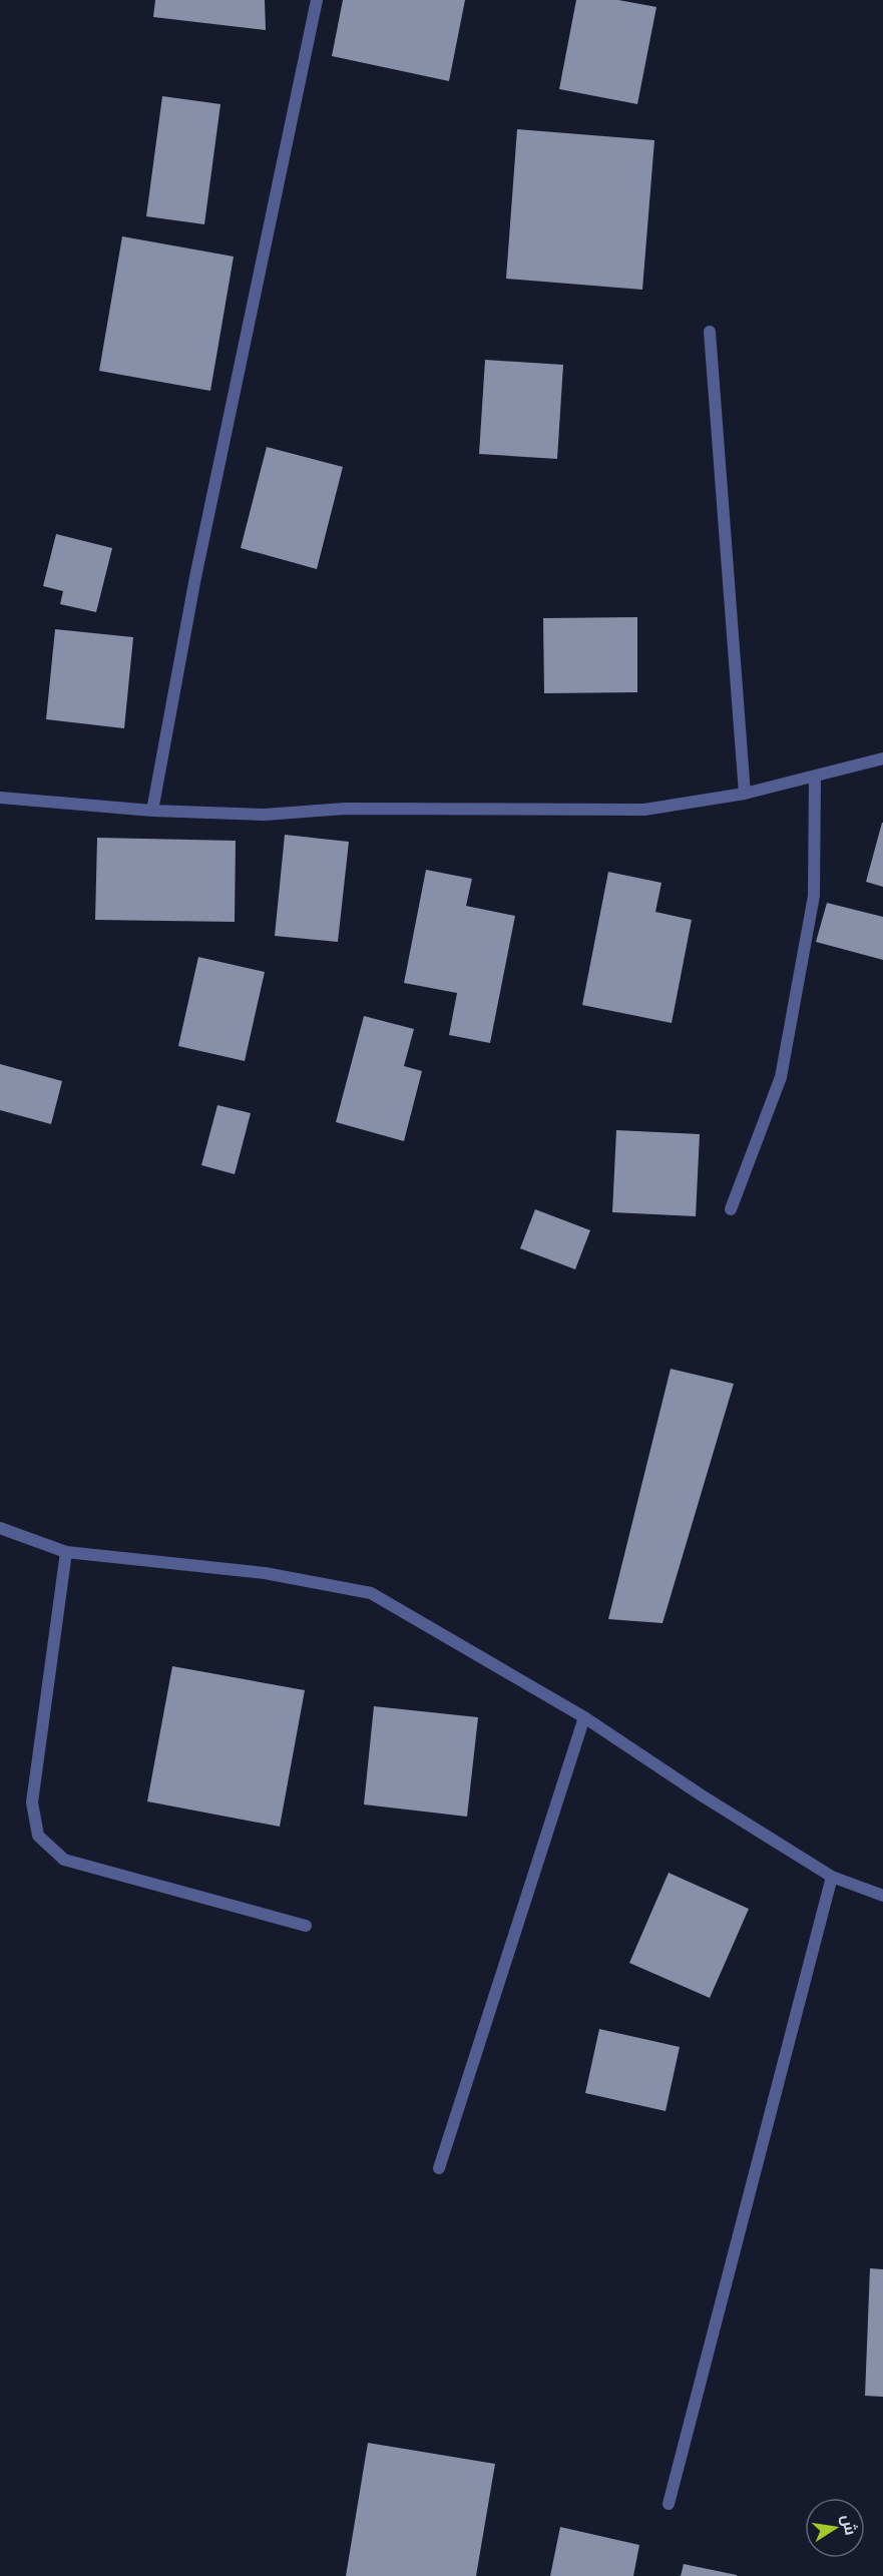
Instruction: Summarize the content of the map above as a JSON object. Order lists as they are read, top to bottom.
{
  "north": "right"
}
